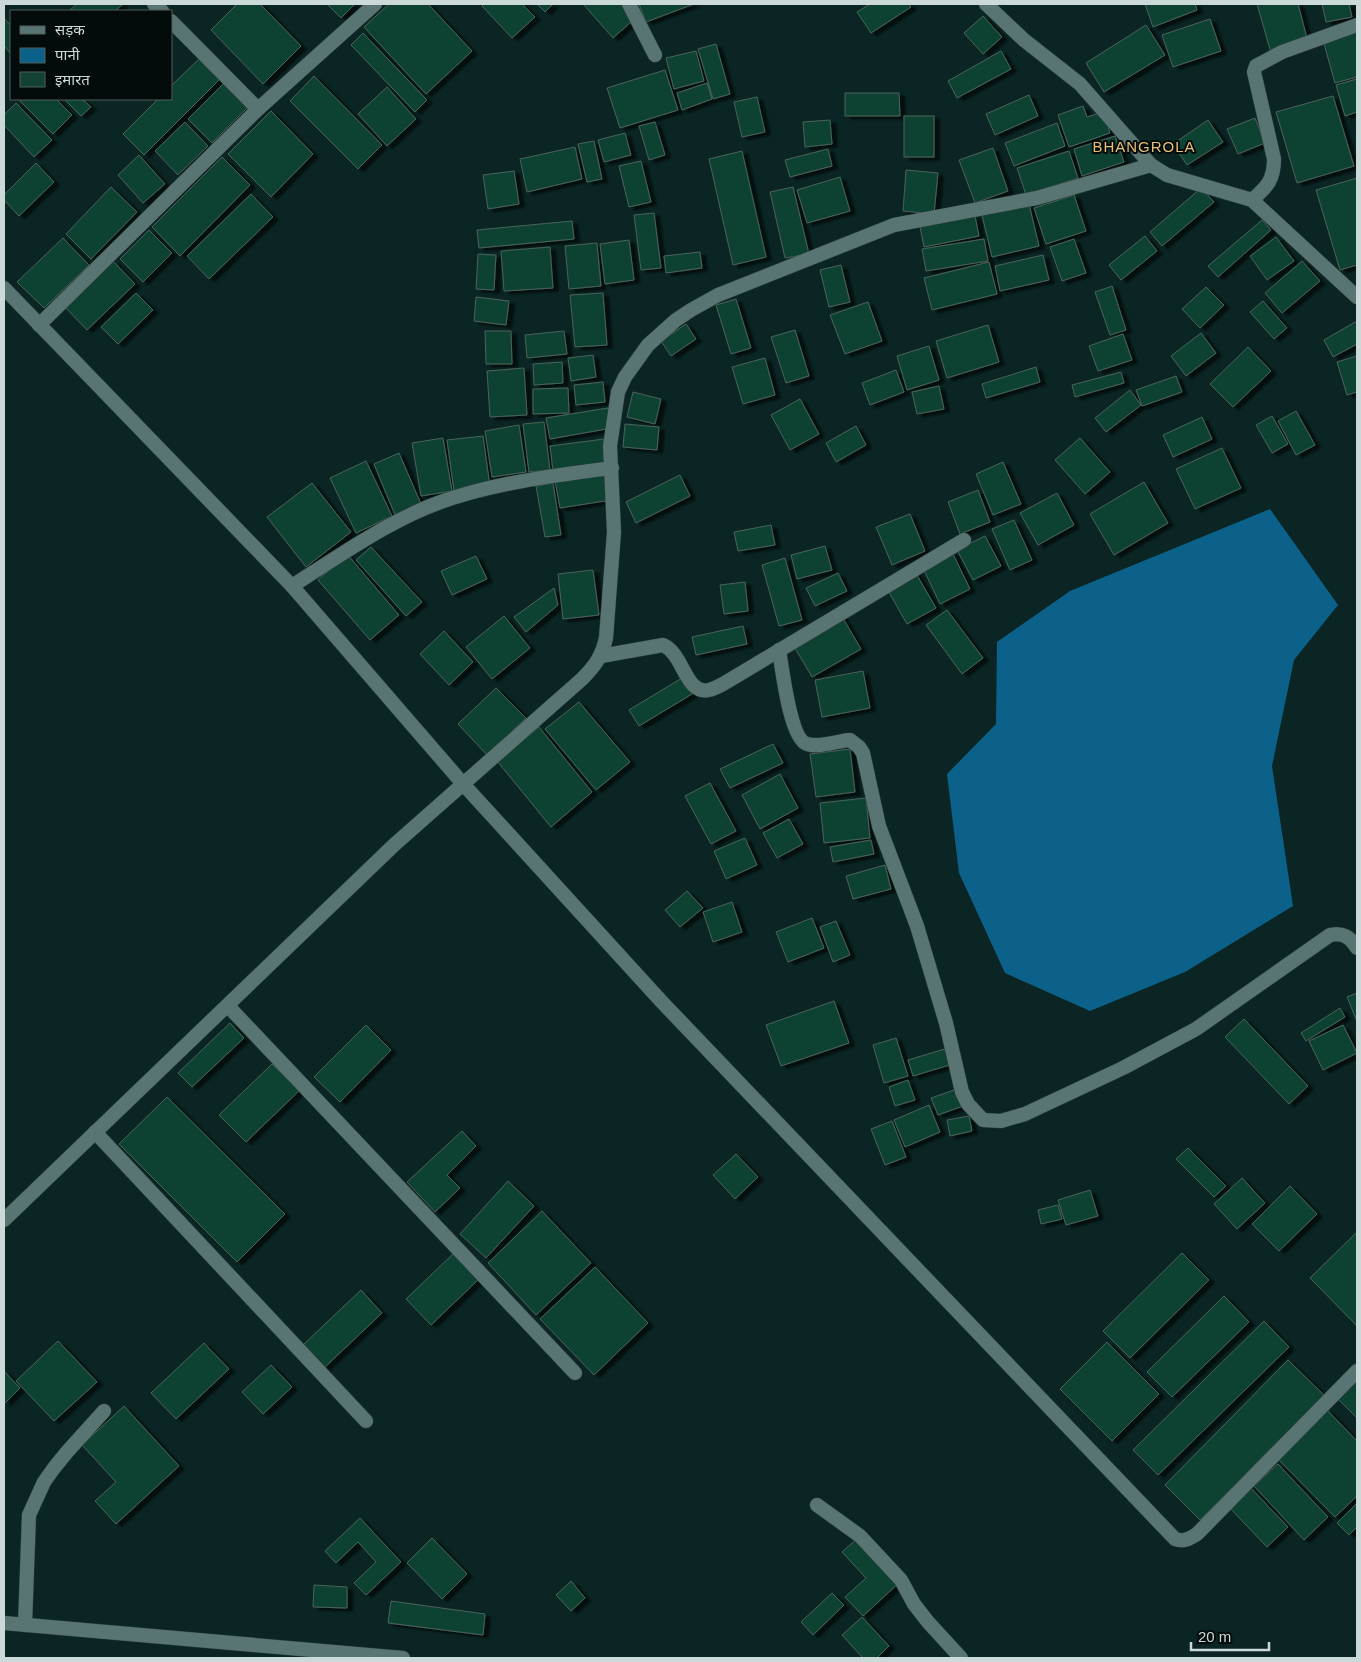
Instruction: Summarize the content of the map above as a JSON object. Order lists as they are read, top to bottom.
{
  "districts": ["BHANGROLA"],
  "legend": ["सड़क", "पानी", "इमारत"],
  "scale_bar": "20 m"
}
